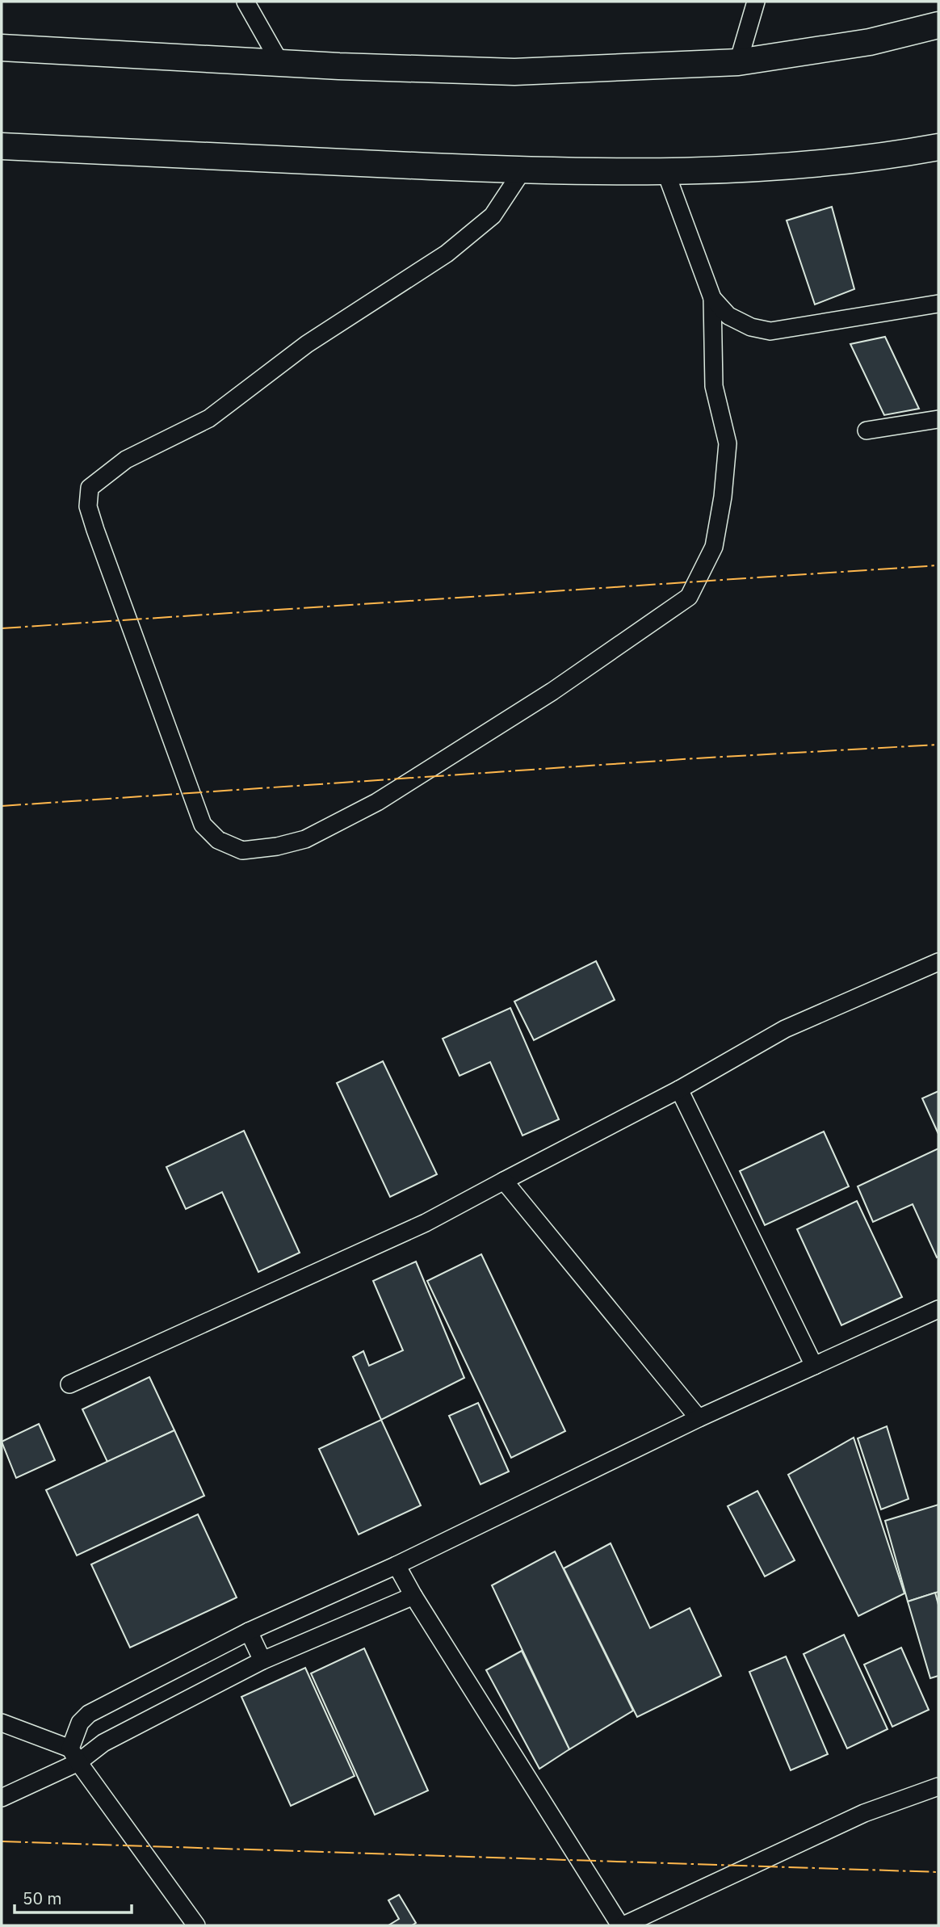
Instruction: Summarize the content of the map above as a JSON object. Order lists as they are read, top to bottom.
{
  "scale_bar": "50 m"
}
